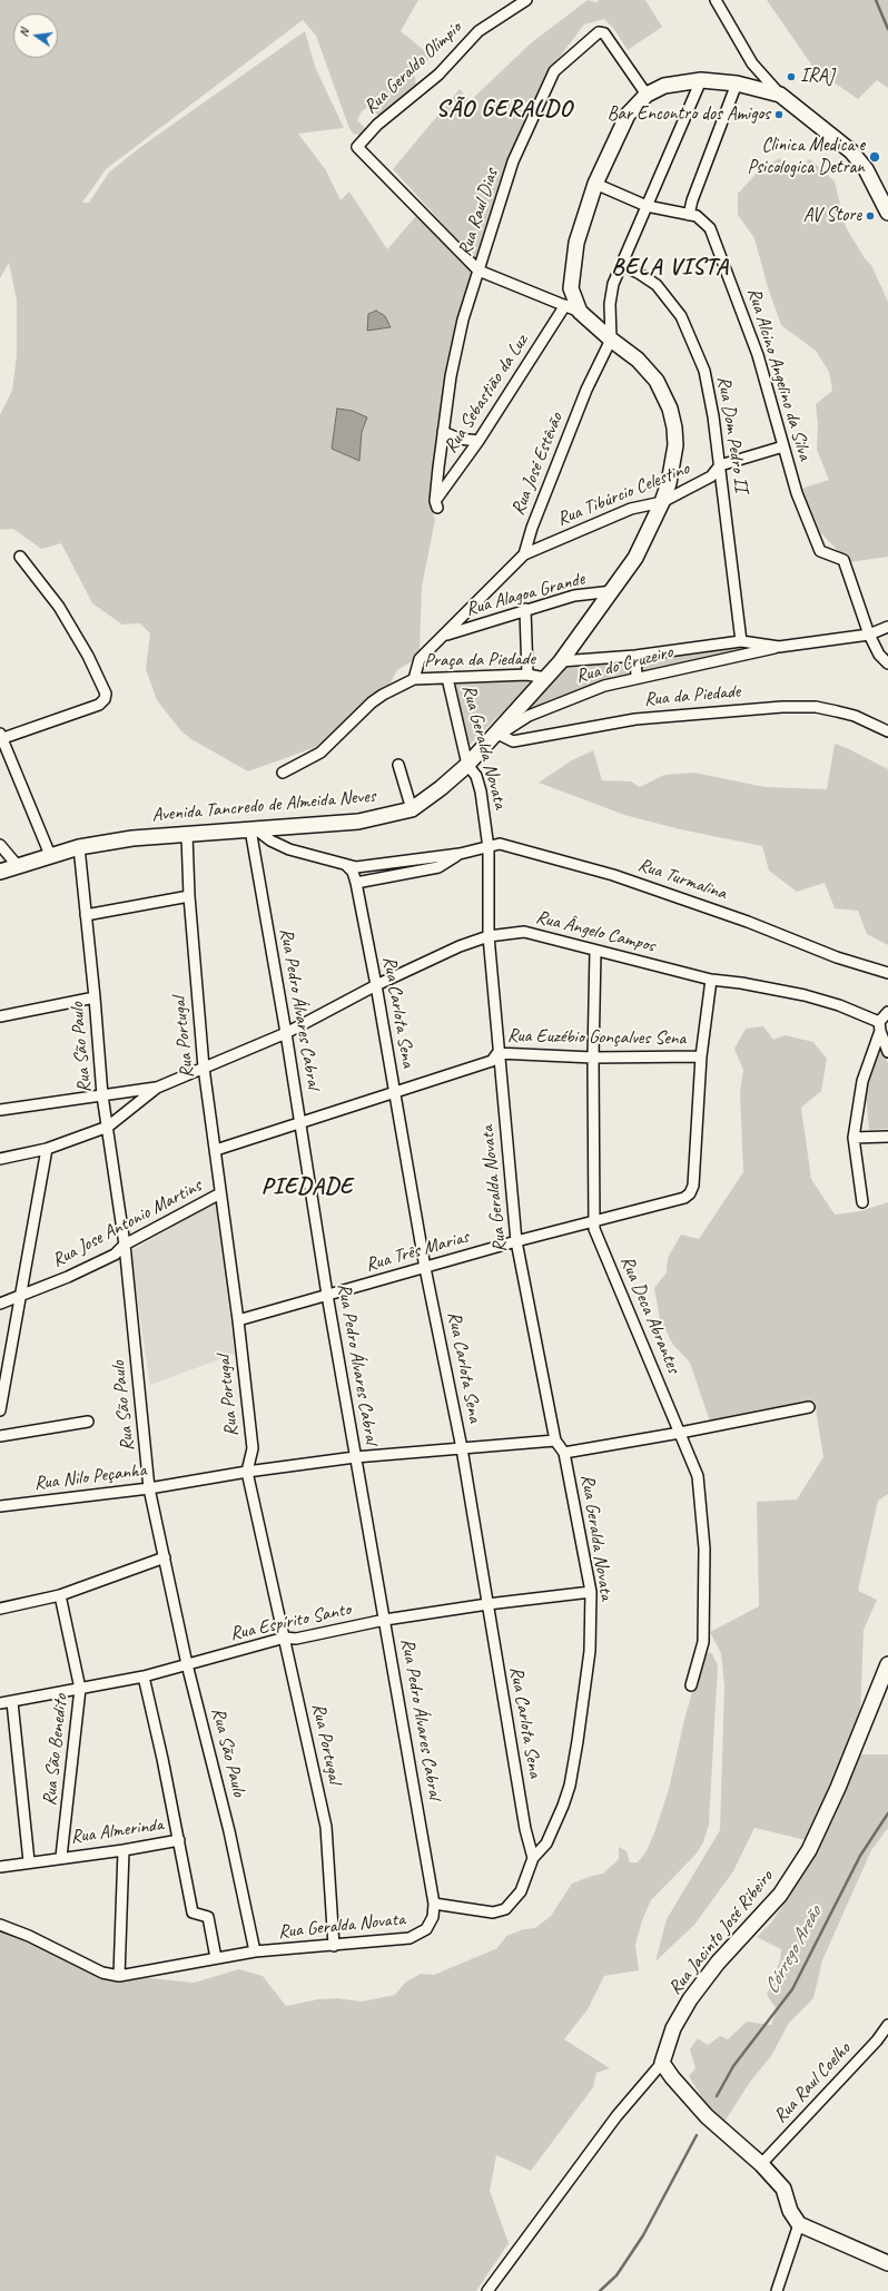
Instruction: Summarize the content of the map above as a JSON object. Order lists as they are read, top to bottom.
{
  "streets": {
    "main road": ["Avenida Tancredo de Almeida Neves", "Rua Jacinto José Ribeiro"],
    "street": [
      "Rua Geraldo Olímpio",
      "Rua Raul Dias",
      "Rua Alcino Angelino da Silva",
      "Rua Sebastião da Luz",
      "Rua Dom Pedro II",
      "Rua José Estêvão",
      "Rua Tibúrcio Celestino",
      "Rua Alagoa Grande",
      "Praça da Piedade",
      "Rua do Cruzeiro",
      "Rua da Piedade",
      "Rua Geralda Novata",
      "Rua Turmalina",
      "Rua Ângelo Campos",
      "Rua Pedro Álvares Cabral",
      "Rua Carlota Sena",
      "Rua Portugal",
      "Rua Euzébio Gonçalves Sena",
      "Rua São Paulo",
      "Rua Jose Antonio Martins",
      "Rua Três Marias",
      "Rua Deca Abrantes",
      "Rua Nilo Peçanha",
      "Rua Espírito Santo",
      "Rua São Benedito",
      "Rua Almerinda",
      "Rua Raul Coelho"
    ]
  },
  "crossings": [
    ["Rua Geraldo Olímpio", "Rua Raul Dias"],
    ["Rua Raul Dias", "Rua Sebastião da Luz"],
    ["Rua Raul Dias", "Avenida Tancredo de Almeida Neves"],
    ["Rua Alcino Angelino da Silva", "Rua José Estêvão"],
    ["Rua Alcino Angelino da Silva", "Rua Tibúrcio Celestino"],
    ["Rua Alcino Angelino da Silva", "Rua do Cruzeiro"],
    ["Rua Alcino Angelino da Silva", "Avenida Tancredo de Almeida Neves"],
    ["Rua Dom Pedro II", "Rua José Estêvão"],
    ["Rua Dom Pedro II", "Rua Tibúrcio Celestino"],
    ["Rua Dom Pedro II", "Rua do Cruzeiro"],
    ["Rua José Estêvão", "Rua Tibúrcio Celestino"],
    ["Rua José Estêvão", "Rua Alagoa Grande"],
    ["Rua José Estêvão", "Praça da Piedade"],
    ["Rua José Estêvão", "Avenida Tancredo de Almeida Neves"],
    ["Rua Tibúrcio Celestino", "Avenida Tancredo de Almeida Neves"],
    ["Rua Alagoa Grande", "Avenida Tancredo de Almeida Neves"],
    ["Praça da Piedade", "Rua Geralda Novata"],
    ["Praça da Piedade", "Avenida Tancredo de Almeida Neves"],
    ["Rua do Cruzeiro", "Rua da Piedade"],
    ["Rua do Cruzeiro", "Avenida Tancredo de Almeida Neves"],
    ["Rua da Piedade", "Avenida Tancredo de Almeida Neves"],
    ["Rua Geralda Novata", "Avenida Tancredo de Almeida Neves"],
    ["Rua Geralda Novata", "Rua Turmalina"],
    ["Rua Geralda Novata", "Rua Ângelo Campos"],
    ["Rua Geralda Novata", "Rua Pedro Álvares Cabral"],
    ["Rua Geralda Novata", "Rua Carlota Sena"],
    ["Rua Geralda Novata", "Rua Portugal"],
    ["Rua Geralda Novata", "Rua Euzébio Gonçalves Sena"],
    ["Rua Geralda Novata", "Rua São Paulo"],
    ["Rua Geralda Novata", "Rua Três Marias"],
    ["Rua Geralda Novata", "Rua Nilo Peçanha"],
    ["Rua Geralda Novata", "Rua Espírito Santo"],
    ["Avenida Tancredo de Almeida Neves", "Rua Turmalina"],
    ["Avenida Tancredo de Almeida Neves", "Rua Pedro Álvares Cabral"],
    ["Avenida Tancredo de Almeida Neves", "Rua Portugal"],
    ["Avenida Tancredo de Almeida Neves", "Rua São Paulo"],
    ["Rua Turmalina", "Rua Pedro Álvares Cabral"],
    ["Rua Turmalina", "Rua Carlota Sena"],
    ["Rua Ângelo Campos", "Rua Pedro Álvares Cabral"],
    ["Rua Ângelo Campos", "Rua Carlota Sena"],
    ["Rua Ângelo Campos", "Rua Portugal"],
    ["Rua Ângelo Campos", "Rua São Paulo"],
    ["Rua Ângelo Campos", "Rua Deca Abrantes"],
    ["Rua Pedro Álvares Cabral", "Rua Euzébio Gonçalves Sena"],
    ["Rua Pedro Álvares Cabral", "Rua Três Marias"],
    ["Rua Pedro Álvares Cabral", "Rua Nilo Peçanha"],
    ["Rua Pedro Álvares Cabral", "Rua Espírito Santo"],
    ["Rua Carlota Sena", "Rua Euzébio Gonçalves Sena"],
    ["Rua Carlota Sena", "Rua Três Marias"],
    ["Rua Carlota Sena", "Rua Nilo Peçanha"],
    ["Rua Carlota Sena", "Rua Espírito Santo"],
    ["Rua Portugal", "Rua Euzébio Gonçalves Sena"],
    ["Rua Portugal", "Rua Jose Antonio Martins"],
    ["Rua Portugal", "Rua Três Marias"],
    ["Rua Portugal", "Rua Nilo Peçanha"],
    ["Rua Portugal", "Rua Espírito Santo"],
    ["Rua Euzébio Gonçalves Sena", "Rua Três Marias"],
    ["Rua Euzébio Gonçalves Sena", "Rua Deca Abrantes"],
    ["Rua São Paulo", "Rua Jose Antonio Martins"],
    ["Rua São Paulo", "Rua Nilo Peçanha"],
    ["Rua São Paulo", "Rua Espírito Santo"],
    ["Rua Três Marias", "Rua Deca Abrantes"],
    ["Rua Espírito Santo", "Rua São Benedito"],
    ["Rua Espírito Santo", "Rua Almerinda"],
    ["Rua São Benedito", "Rua Almerinda"]
  ],
  "districts": ["SÃO GERALDO", "BELA VISTA", "PIEDADE"],
  "water": ["Córrego Areão"],
  "places": [
    "IRAJ",
    "Bar Encontro dos Amigos",
    "Clinica Medica e Psicologica Detran",
    "AV Store"
  ],
  "north": "left"
}
